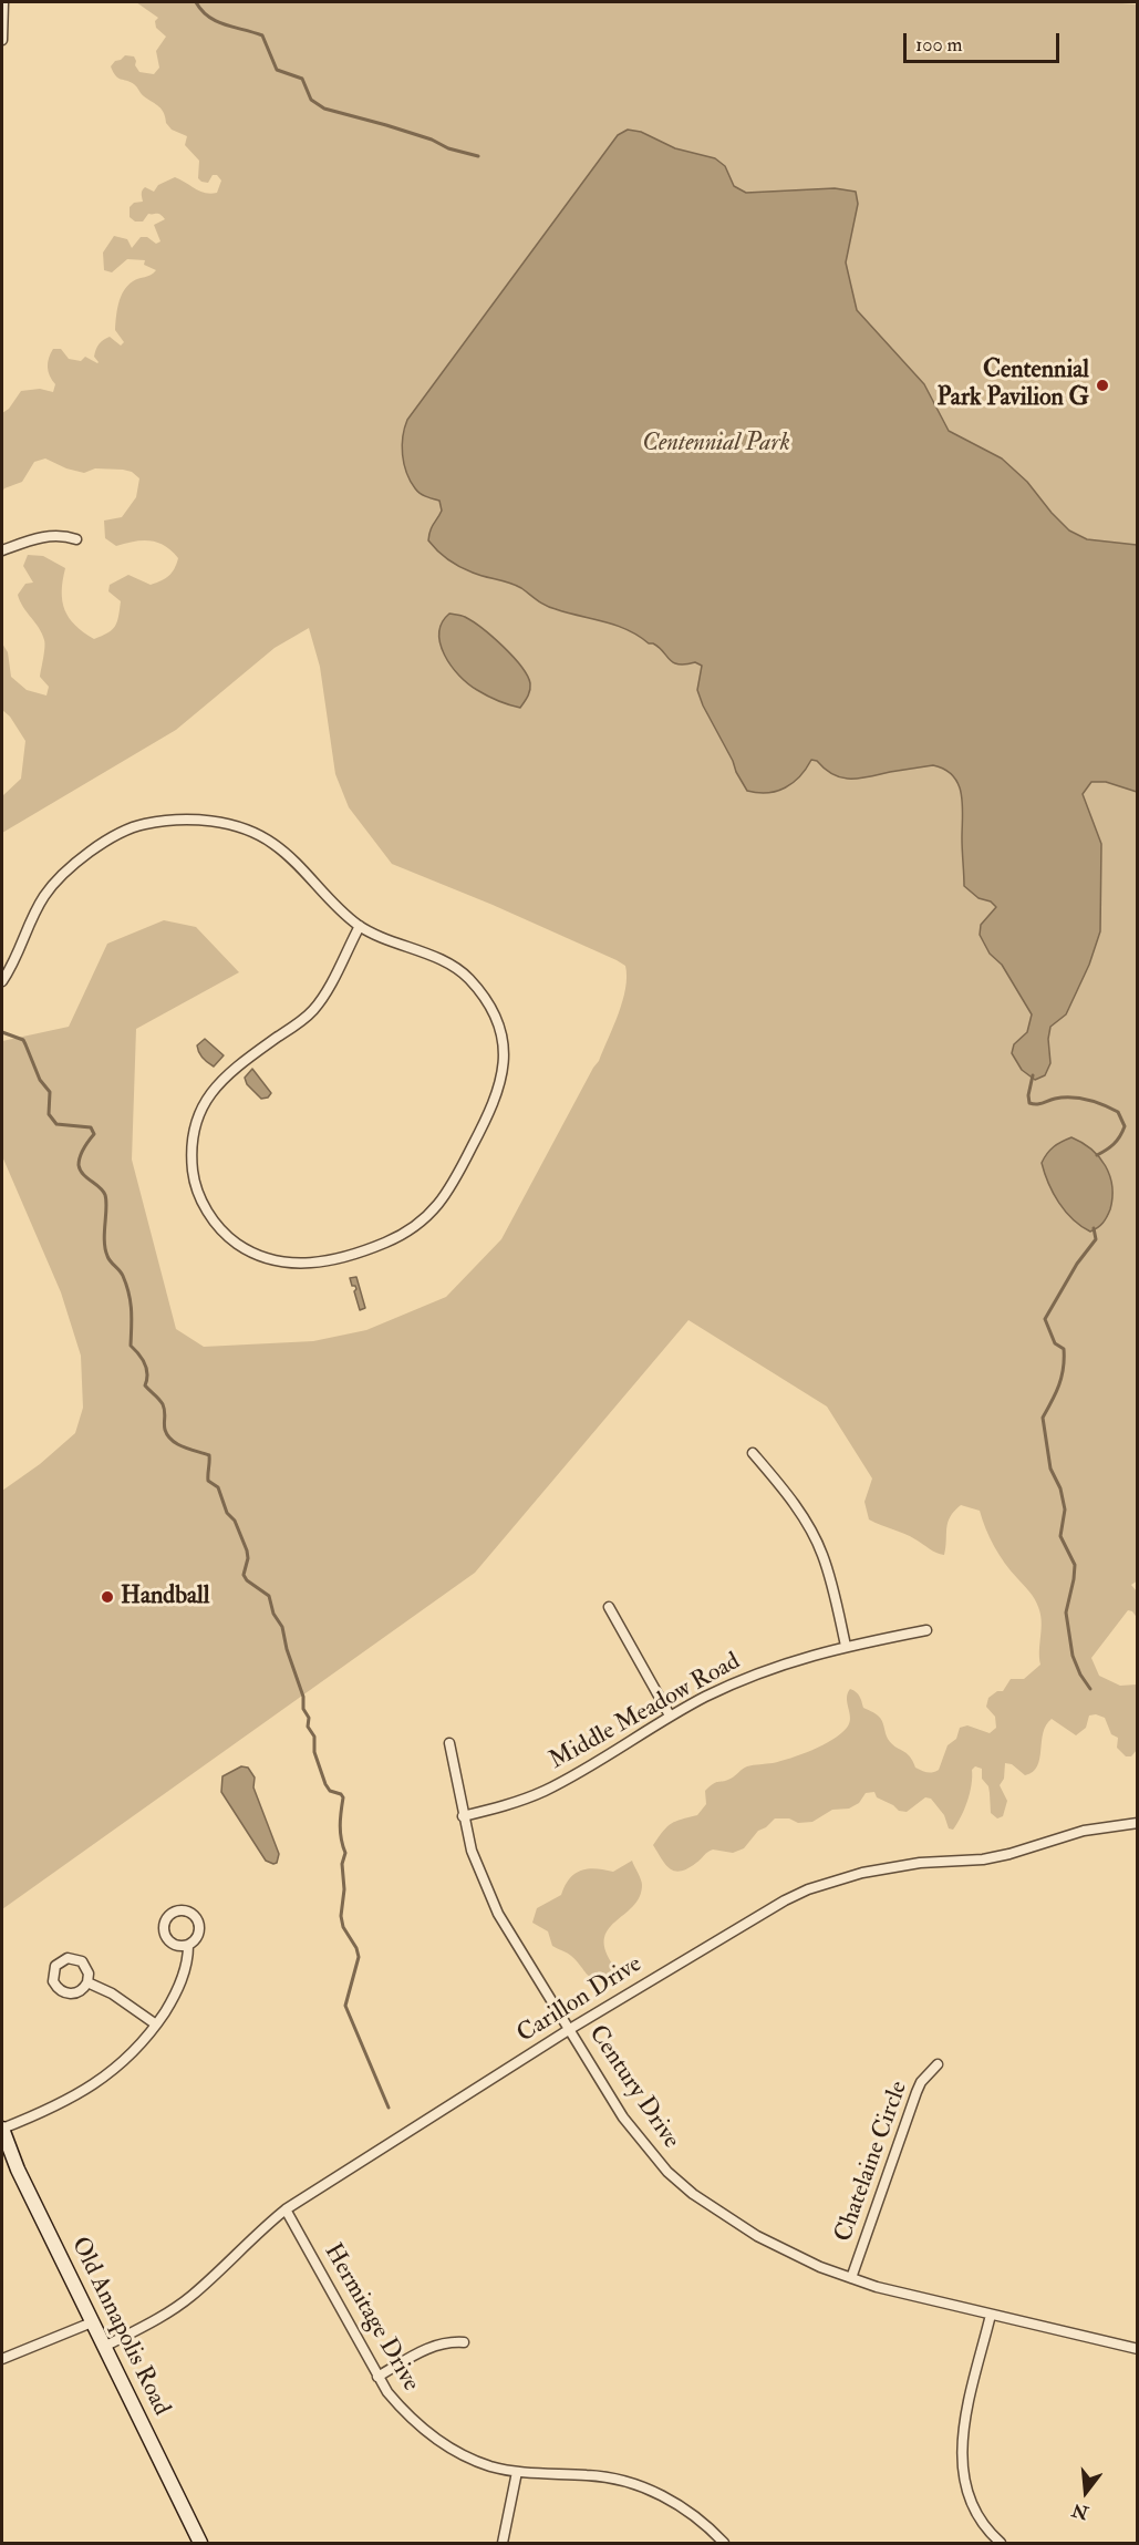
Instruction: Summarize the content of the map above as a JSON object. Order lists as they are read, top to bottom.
{
  "streets": {
    "street": [
      "Middle Meadow Road",
      "Carillon Drive",
      "Century Drive",
      "Chatelaine Circle",
      "Hermitage Drive",
      "Old Annapolis Road"
    ]
  },
  "crossings": [
    ["Middle Meadow Road", "Century Drive"],
    ["Carillon Drive", "Century Drive"],
    ["Carillon Drive", "Hermitage Drive"],
    ["Carillon Drive", "Old Annapolis Road"],
    ["Century Drive", "Chatelaine Circle"]
  ],
  "parks": ["Centennial Park"],
  "places": ["Centennial Park Pavilion G", "Handball"],
  "scale_bar": "100 m",
  "north": "bottom"
}
